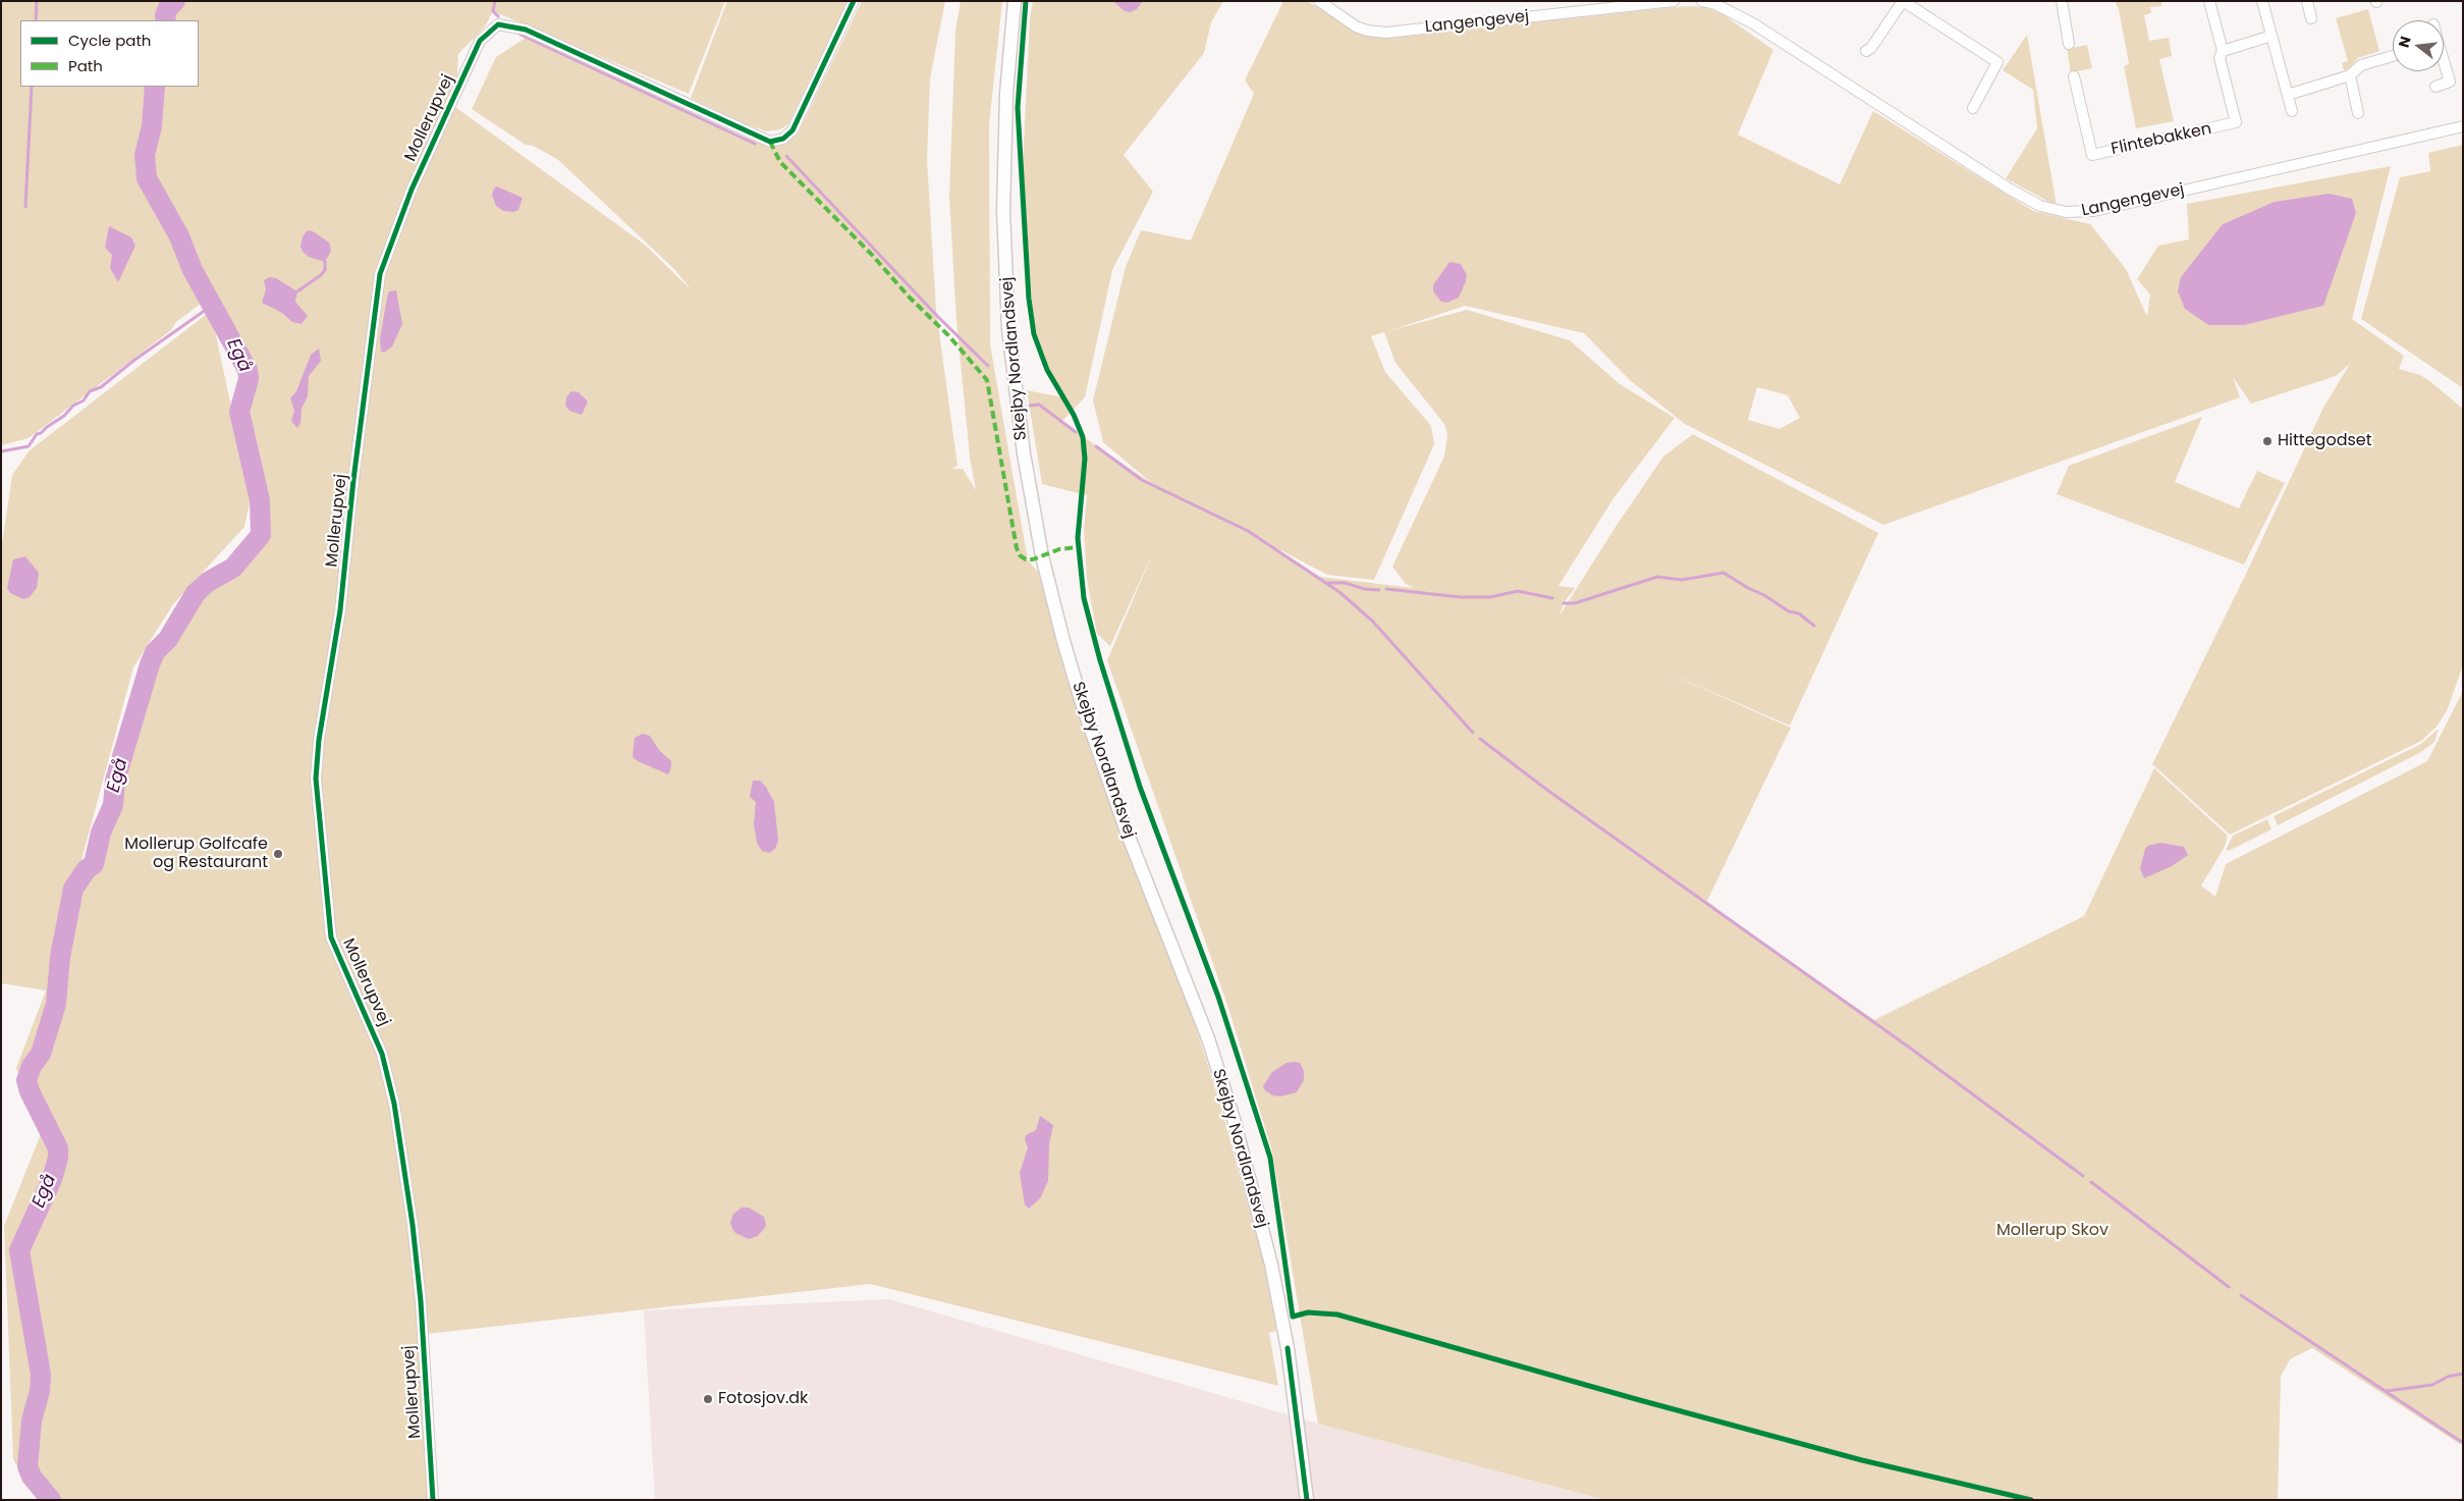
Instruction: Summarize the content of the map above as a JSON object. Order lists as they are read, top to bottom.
{
  "streets": {
    "street": [
      "Langengevej",
      "Mollerupvej",
      "Flintebakken",
      "Skejby Nordlandsvej"
    ]
  },
  "water": ["Egå"],
  "parks": ["Mollerup Skov"],
  "places": ["Hittegodset", "Mollerup Golfcafe og Restaurant", "Fotosjov.dk"],
  "legend": ["Cycle path", "Path"],
  "north": "left"
}
